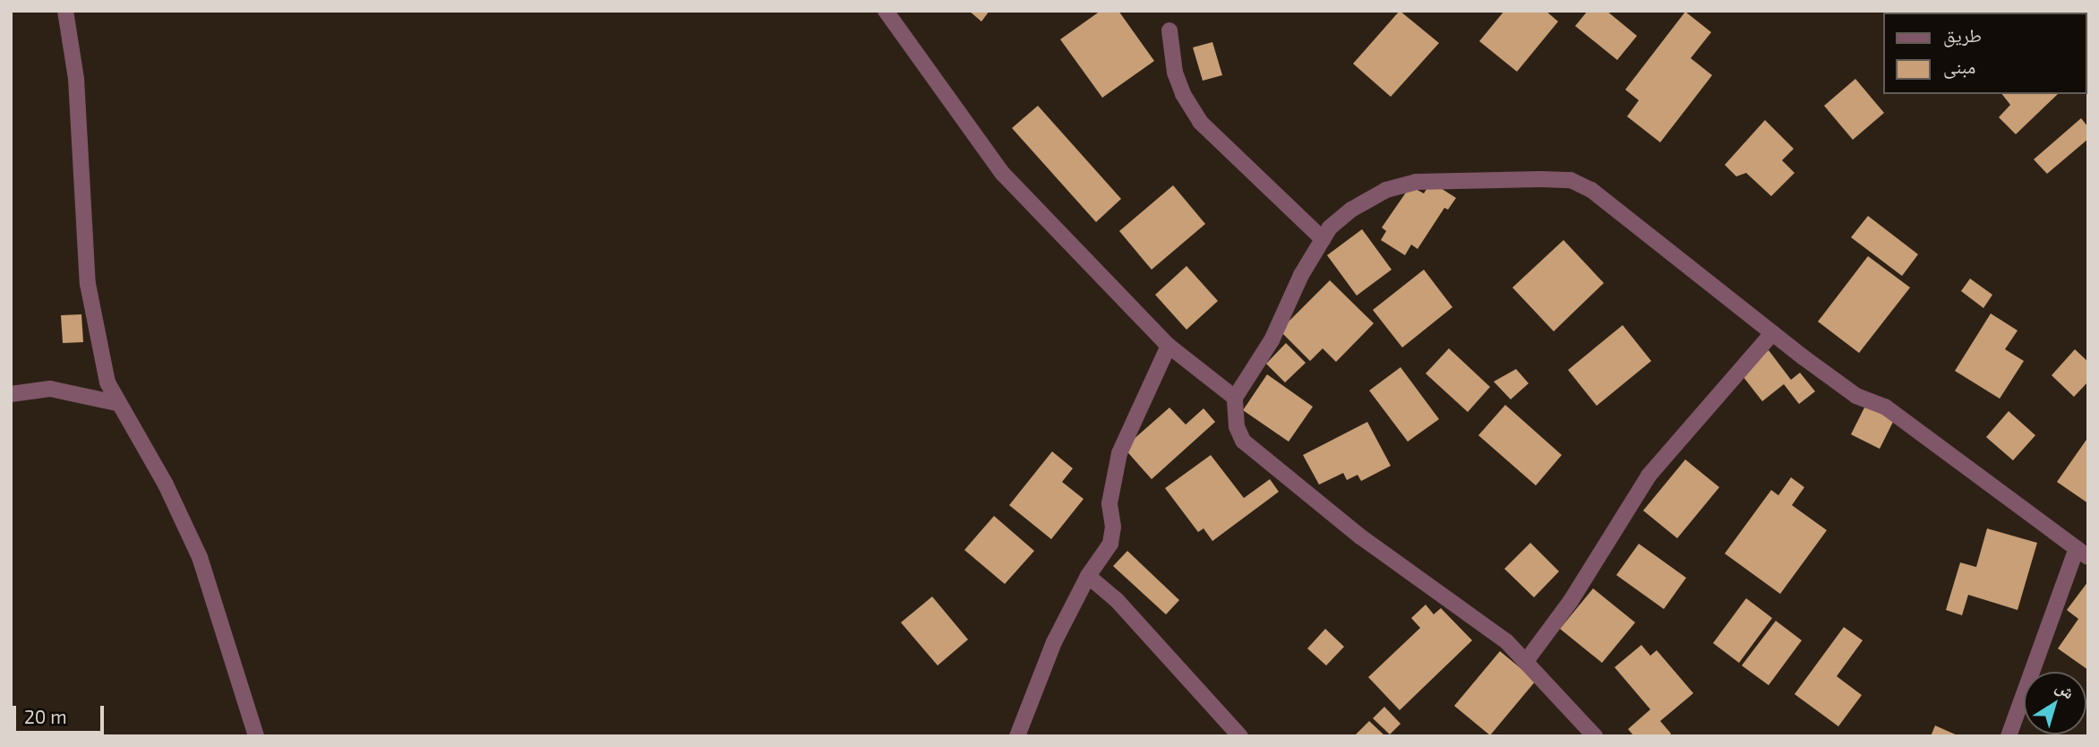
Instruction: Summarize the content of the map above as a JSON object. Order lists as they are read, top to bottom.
{
  "legend": ["طريق", "مبنى"],
  "scale_bar": "20 m",
  "north": "top right"
}
